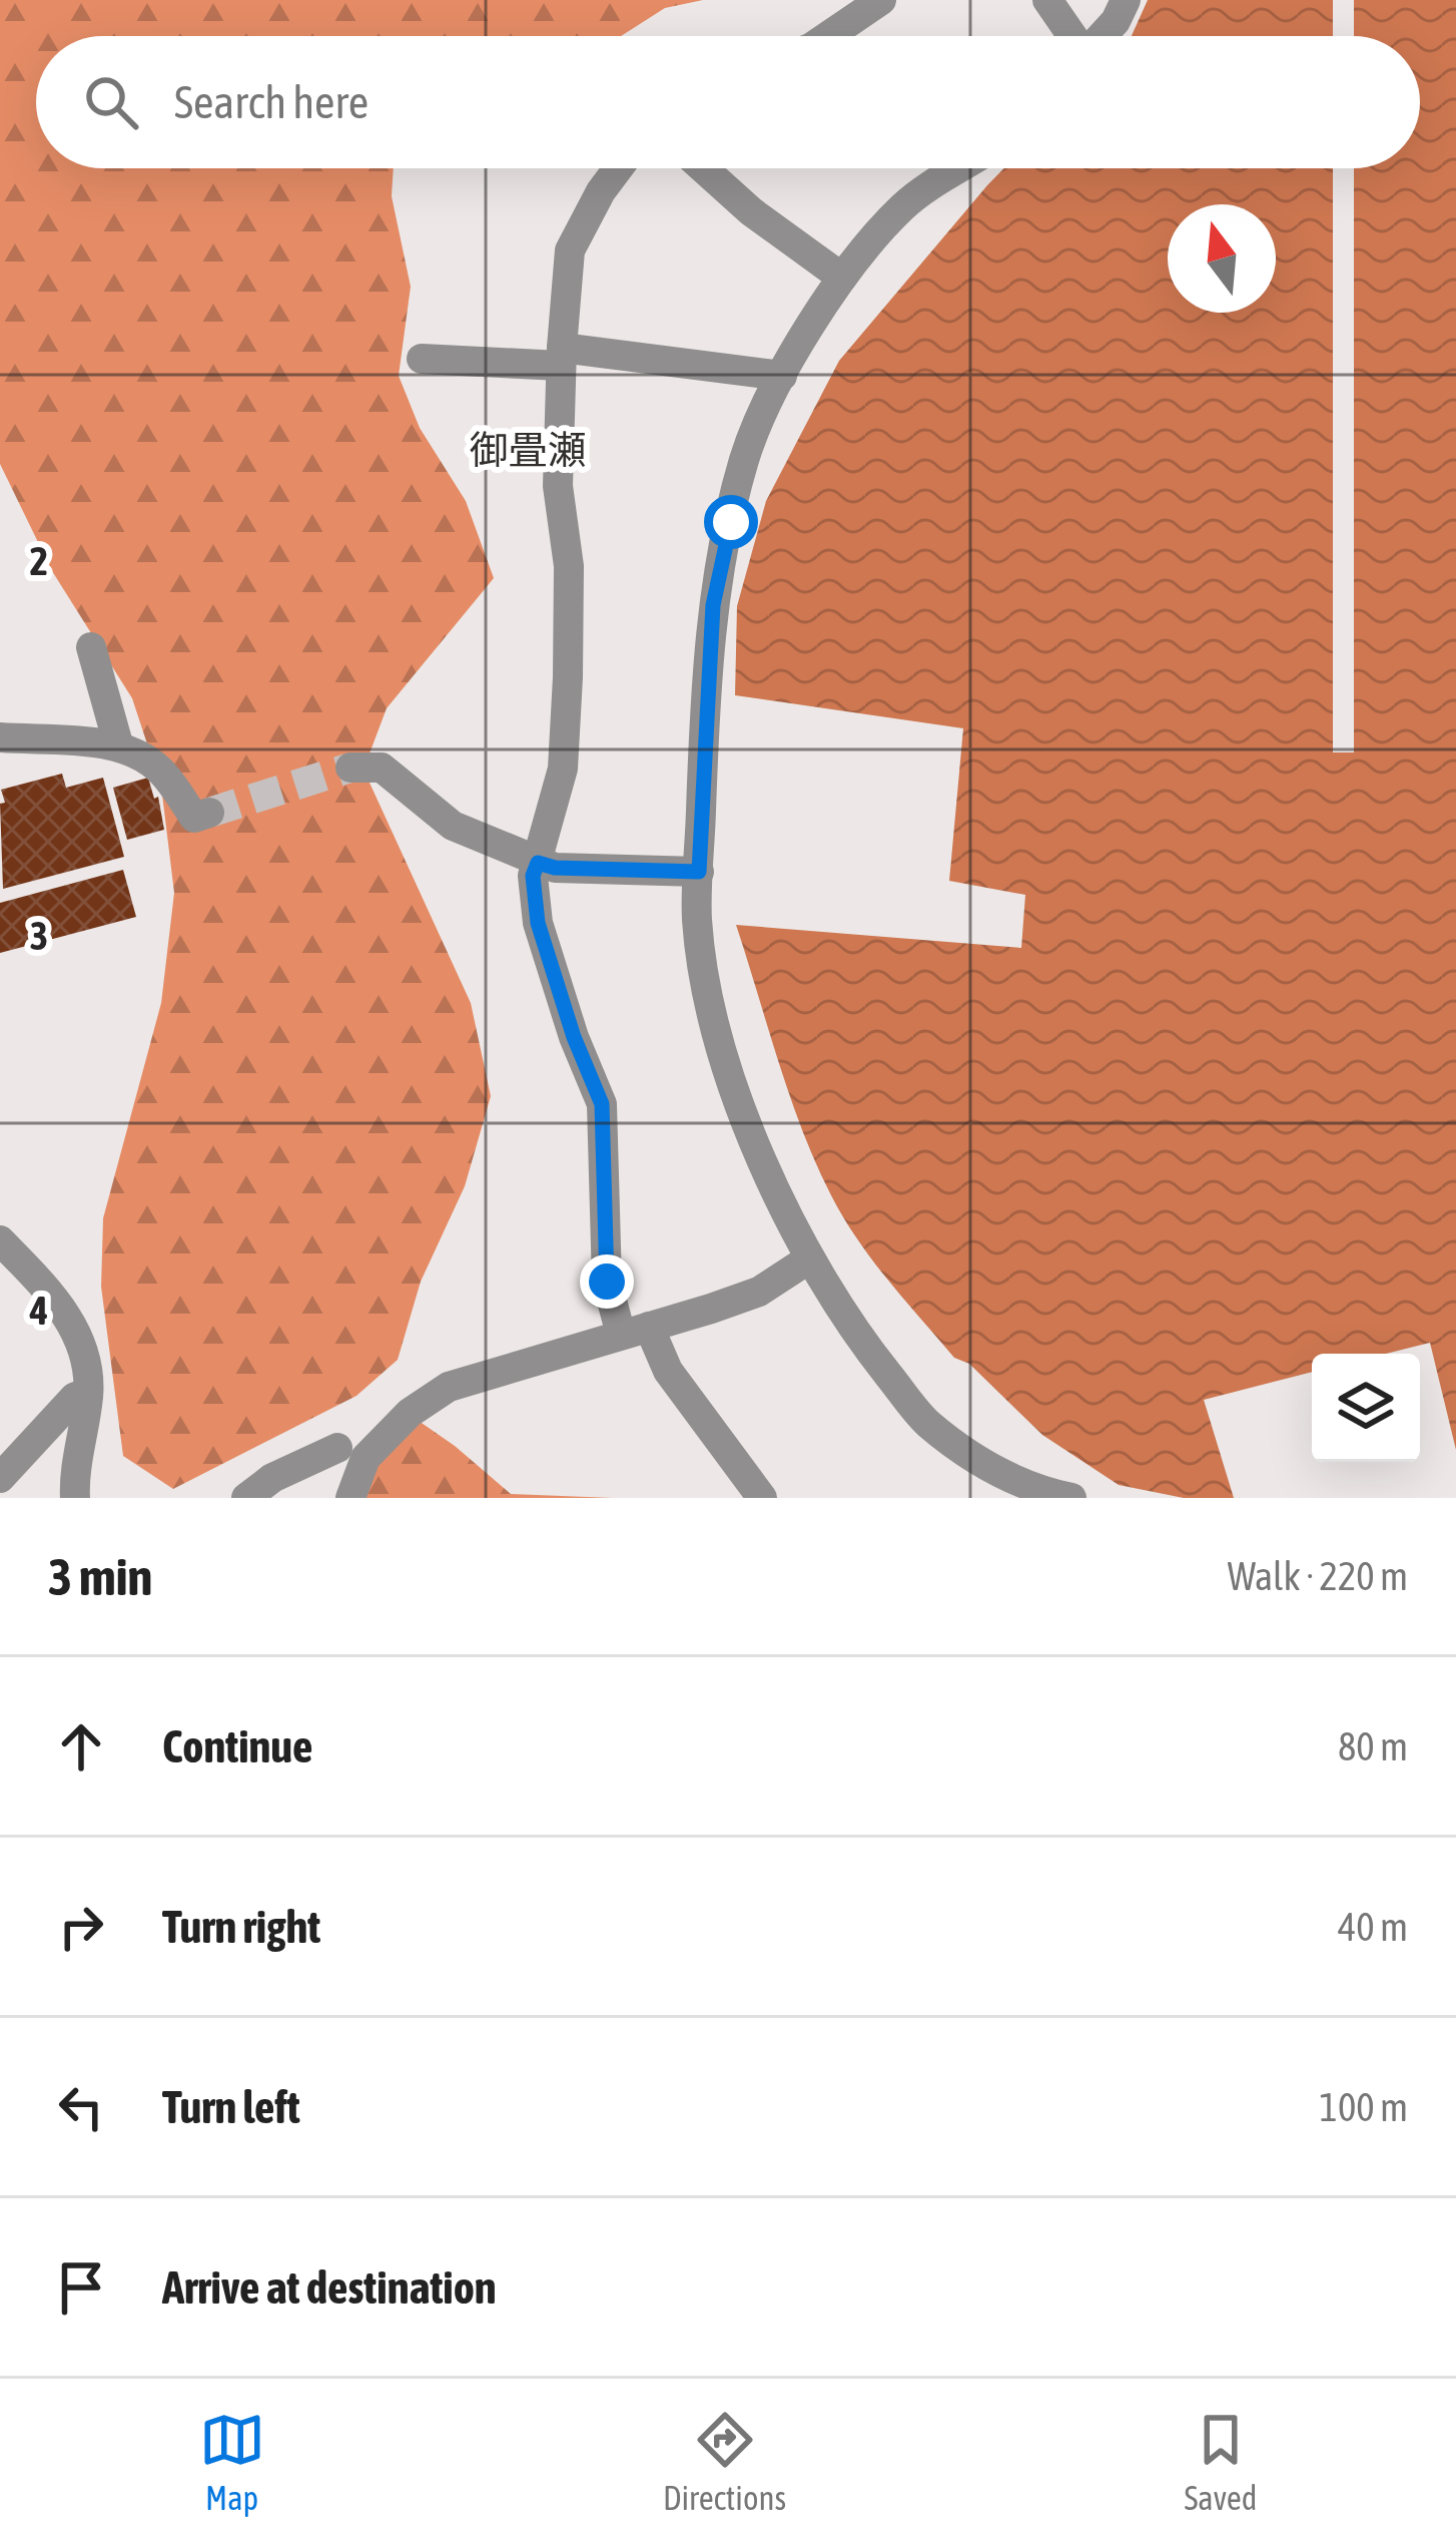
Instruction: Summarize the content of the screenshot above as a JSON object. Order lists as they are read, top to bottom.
{
  "districts": ["御畳瀬"],
  "north": "top",
  "page": {
    "search": "Search here",
    "heading": ["3 min", "Walk · 220 m"],
    "list": [
      ["Continue", "80 m"],
      ["Turn right", "40 m"],
      ["Turn left", "100 m"],
      "Arrive at destination"
    ],
    "nav": ["Map", "Directions", "Saved"]
  },
  "grid": {
    "rows": ["2", "3", "4"]
  }
}
